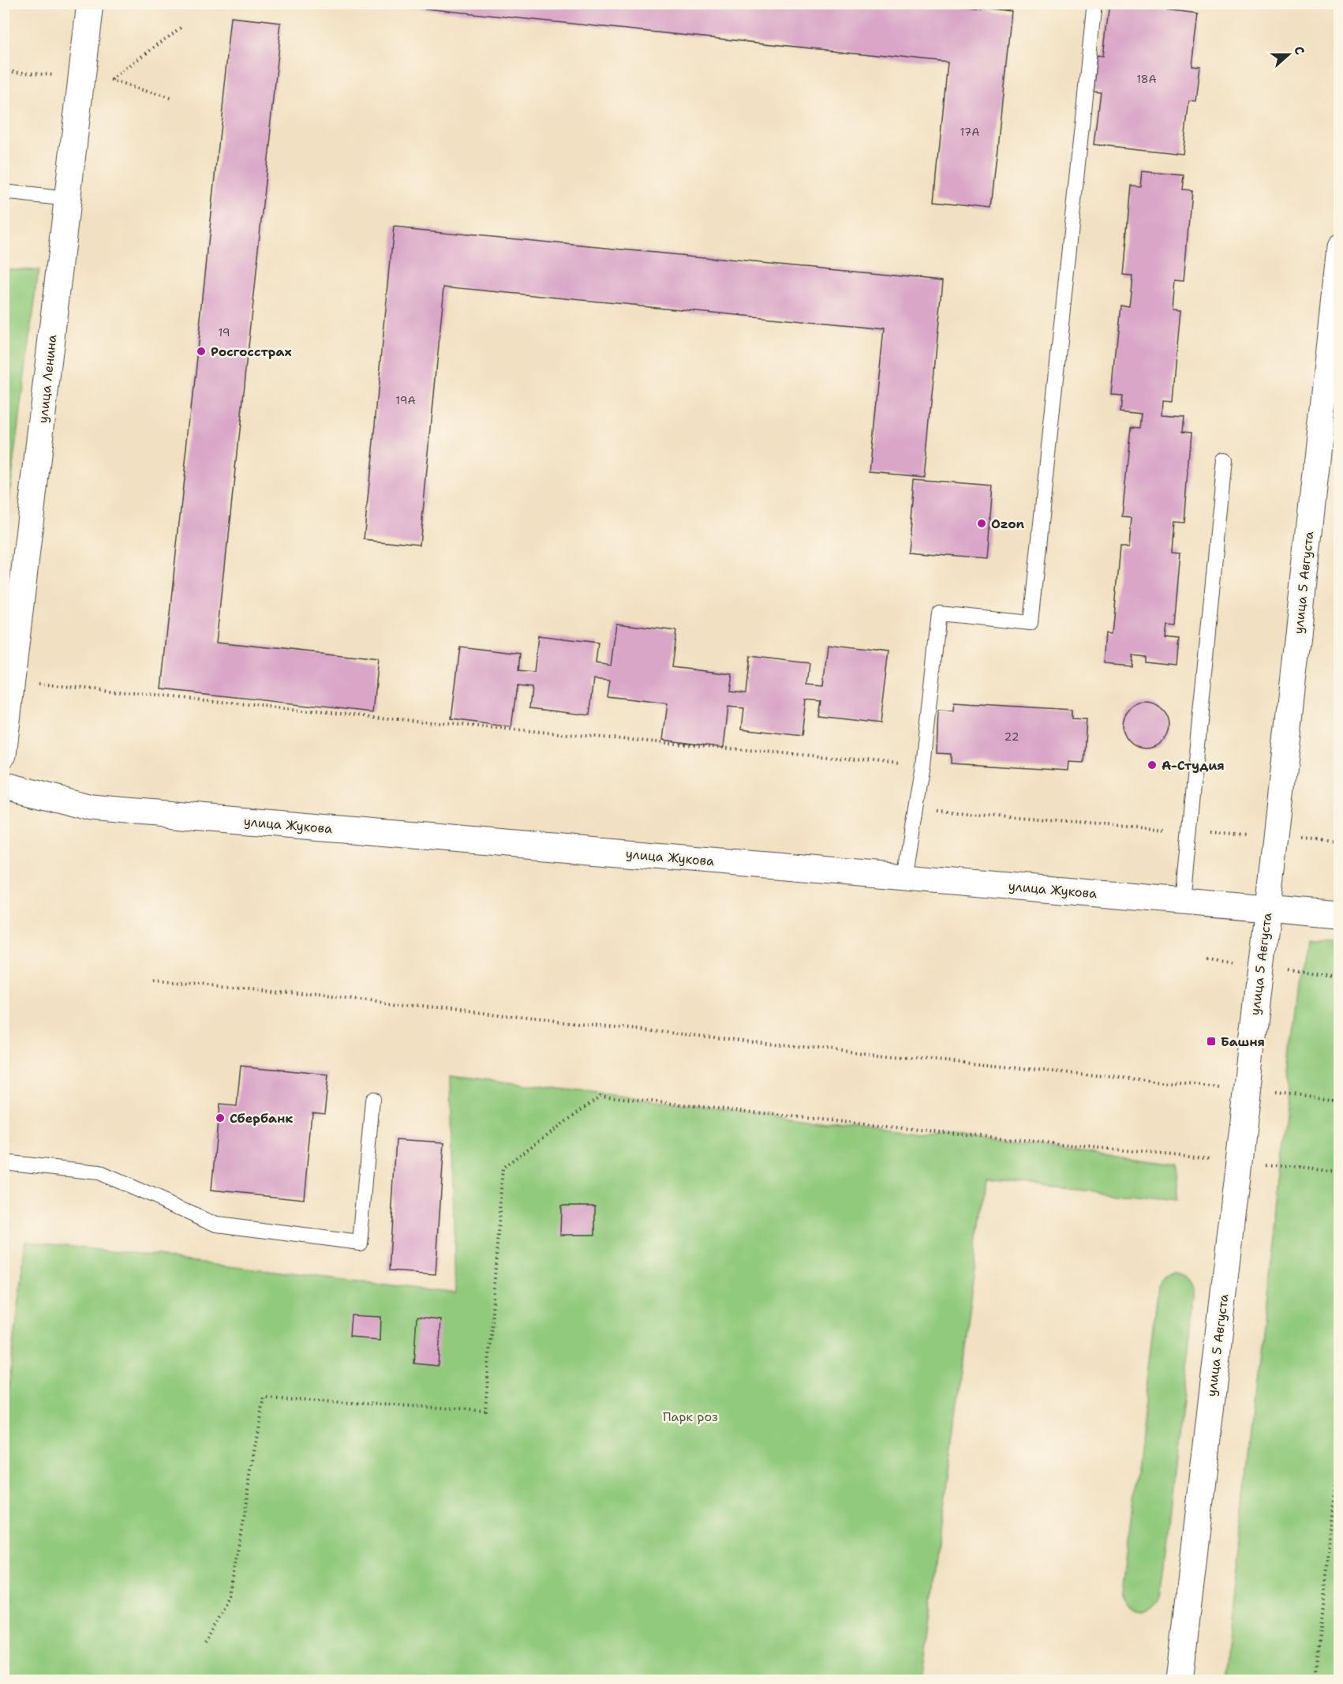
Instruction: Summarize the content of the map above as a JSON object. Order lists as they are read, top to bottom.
{
  "streets": {
    "street": ["улица Ленина", "улица 5 Августа", "улица Жукова"]
  },
  "crossings": [
    ["улица 5 Августа", "улица Жукова"]
  ],
  "parks": ["Парк роз"],
  "places": {
    "other": [
      "Росгосстрах",
      "Ozon",
      "А-Студия",
      "Сбербанк"
    ],
    "transit": ["Башня"]
  },
  "house_numbers": [
    "18А",
    "17А",
    "19",
    "19А",
    "22"
  ],
  "north": "right"
}
